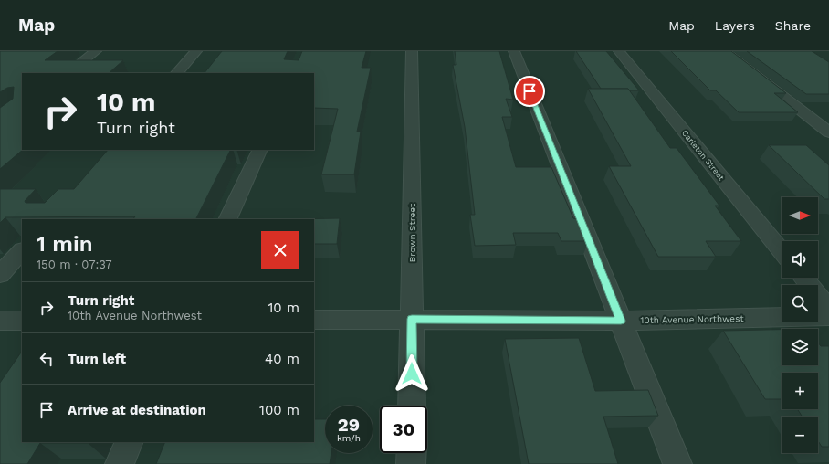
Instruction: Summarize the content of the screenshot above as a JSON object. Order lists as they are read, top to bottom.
{
  "streets": {
    "street": ["Carleton Street", "Brown Street", "10th Avenue Northwest"]
  },
  "crossings": [
    ["Brown Street", "10th Avenue Northwest"]
  ],
  "north": "right",
  "page": {
    "header": "Map",
    "nav": ["Map", "Layers", "Share"],
    "turn": ["10 m", "Turn right"],
    "map_buttons": ["+", "−"],
    "heading": ["1 min", "150 m · 07:37"],
    "list": [
      {
        "name": "Turn right",
        "note": "10th Avenue Northwest",
        "value": "10 m"
      },
      {
        "name": "Turn left",
        "value": "40 m"
      },
      {
        "name": "Arrive at destination",
        "value": "100 m"
      }
    ],
    "speed": "29 km/h",
    "limit": "30"
  }
}
